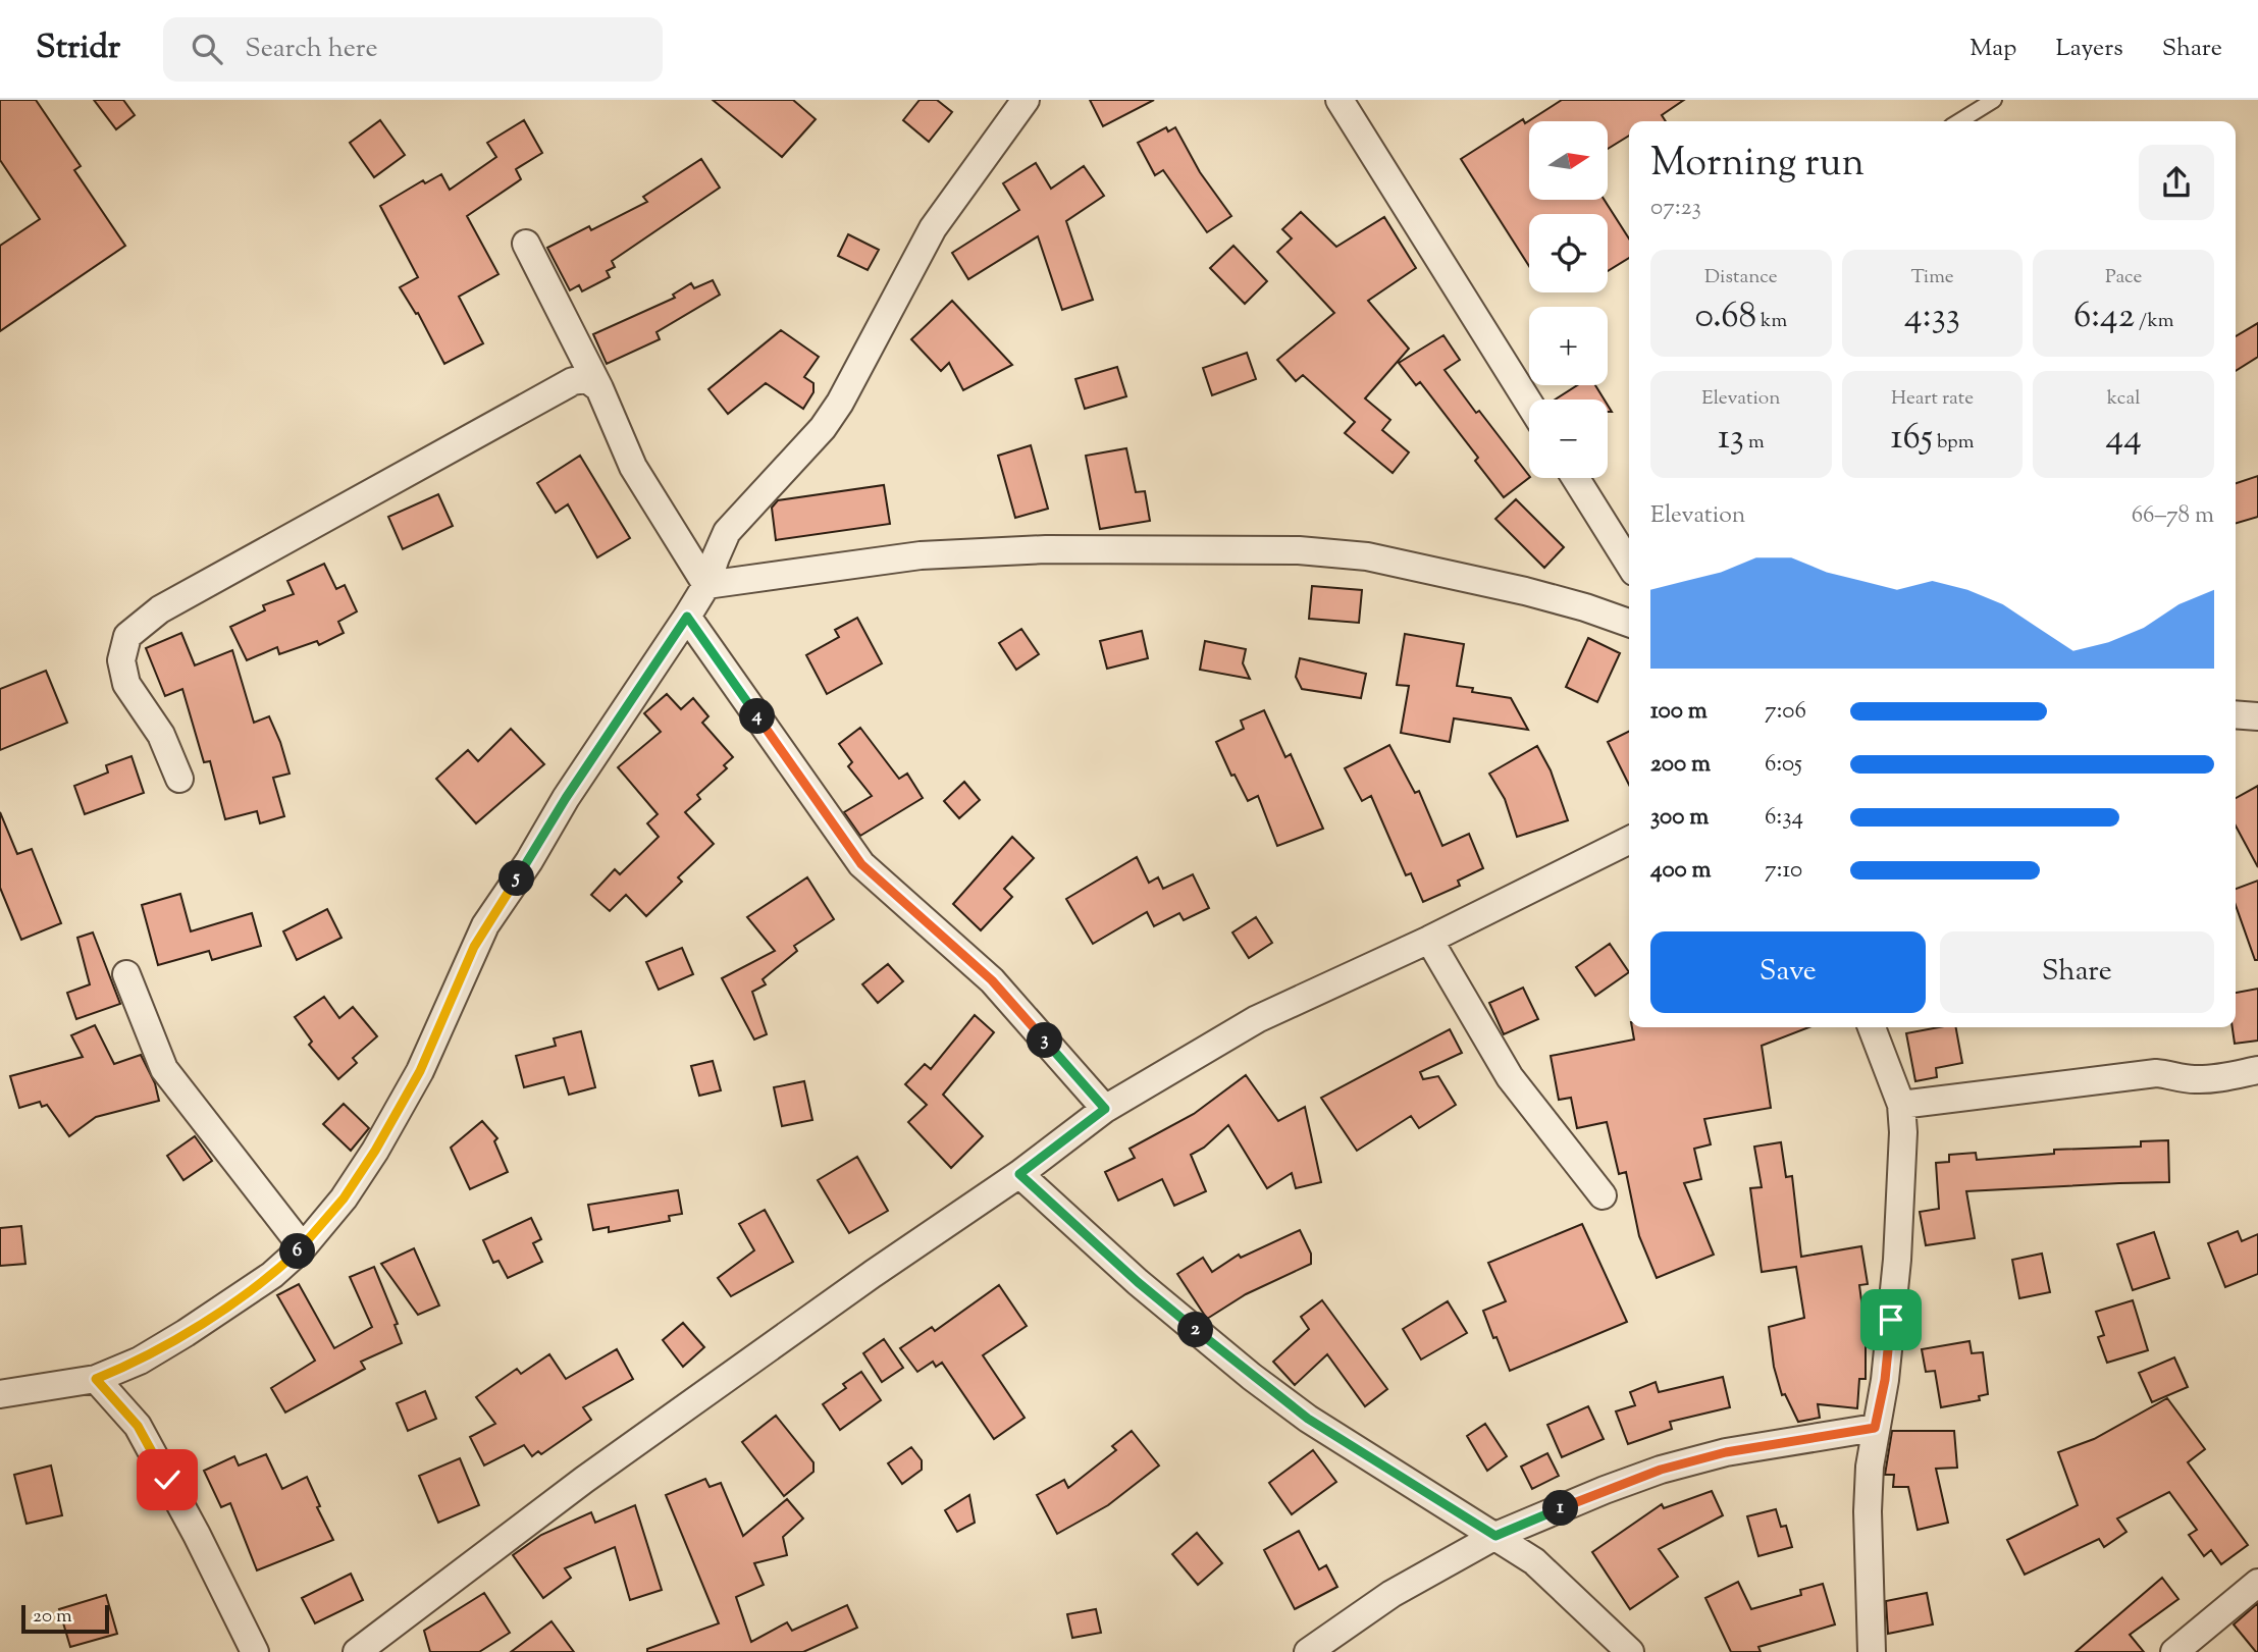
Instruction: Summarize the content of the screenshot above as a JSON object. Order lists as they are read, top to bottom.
{
  "scale_bar": "20 m",
  "north": "right",
  "page": {
    "header": "Stridr",
    "search": "Search here",
    "nav": ["Map", "Layers", "Share"],
    "map_buttons": ["+", "−"],
    "heading": ["Morning run", "07:23"],
    "stats": [
      ["Distance", "0.68 km"],
      ["Time", "4:33"],
      ["Pace", "6:42 /km"],
      ["Elevation", "13 m"],
      ["Heart rate", "165 bpm"],
      ["kcal", "44"]
    ],
    "chart": ["Elevation", "66–78 m"],
    "list": [
      {
        "name": "100 m",
        "note": "7:06"
      },
      {
        "name": "200 m",
        "note": "6:05"
      },
      {
        "name": "300 m",
        "note": "6:34"
      },
      {
        "name": "400 m",
        "note": "7:10"
      }
    ],
    "pins": [
      "4",
      "5",
      "3",
      "6",
      "2",
      "1"
    ],
    "buttons": ["Save", "Share"],
    "scale": "20 m"
  }
}
